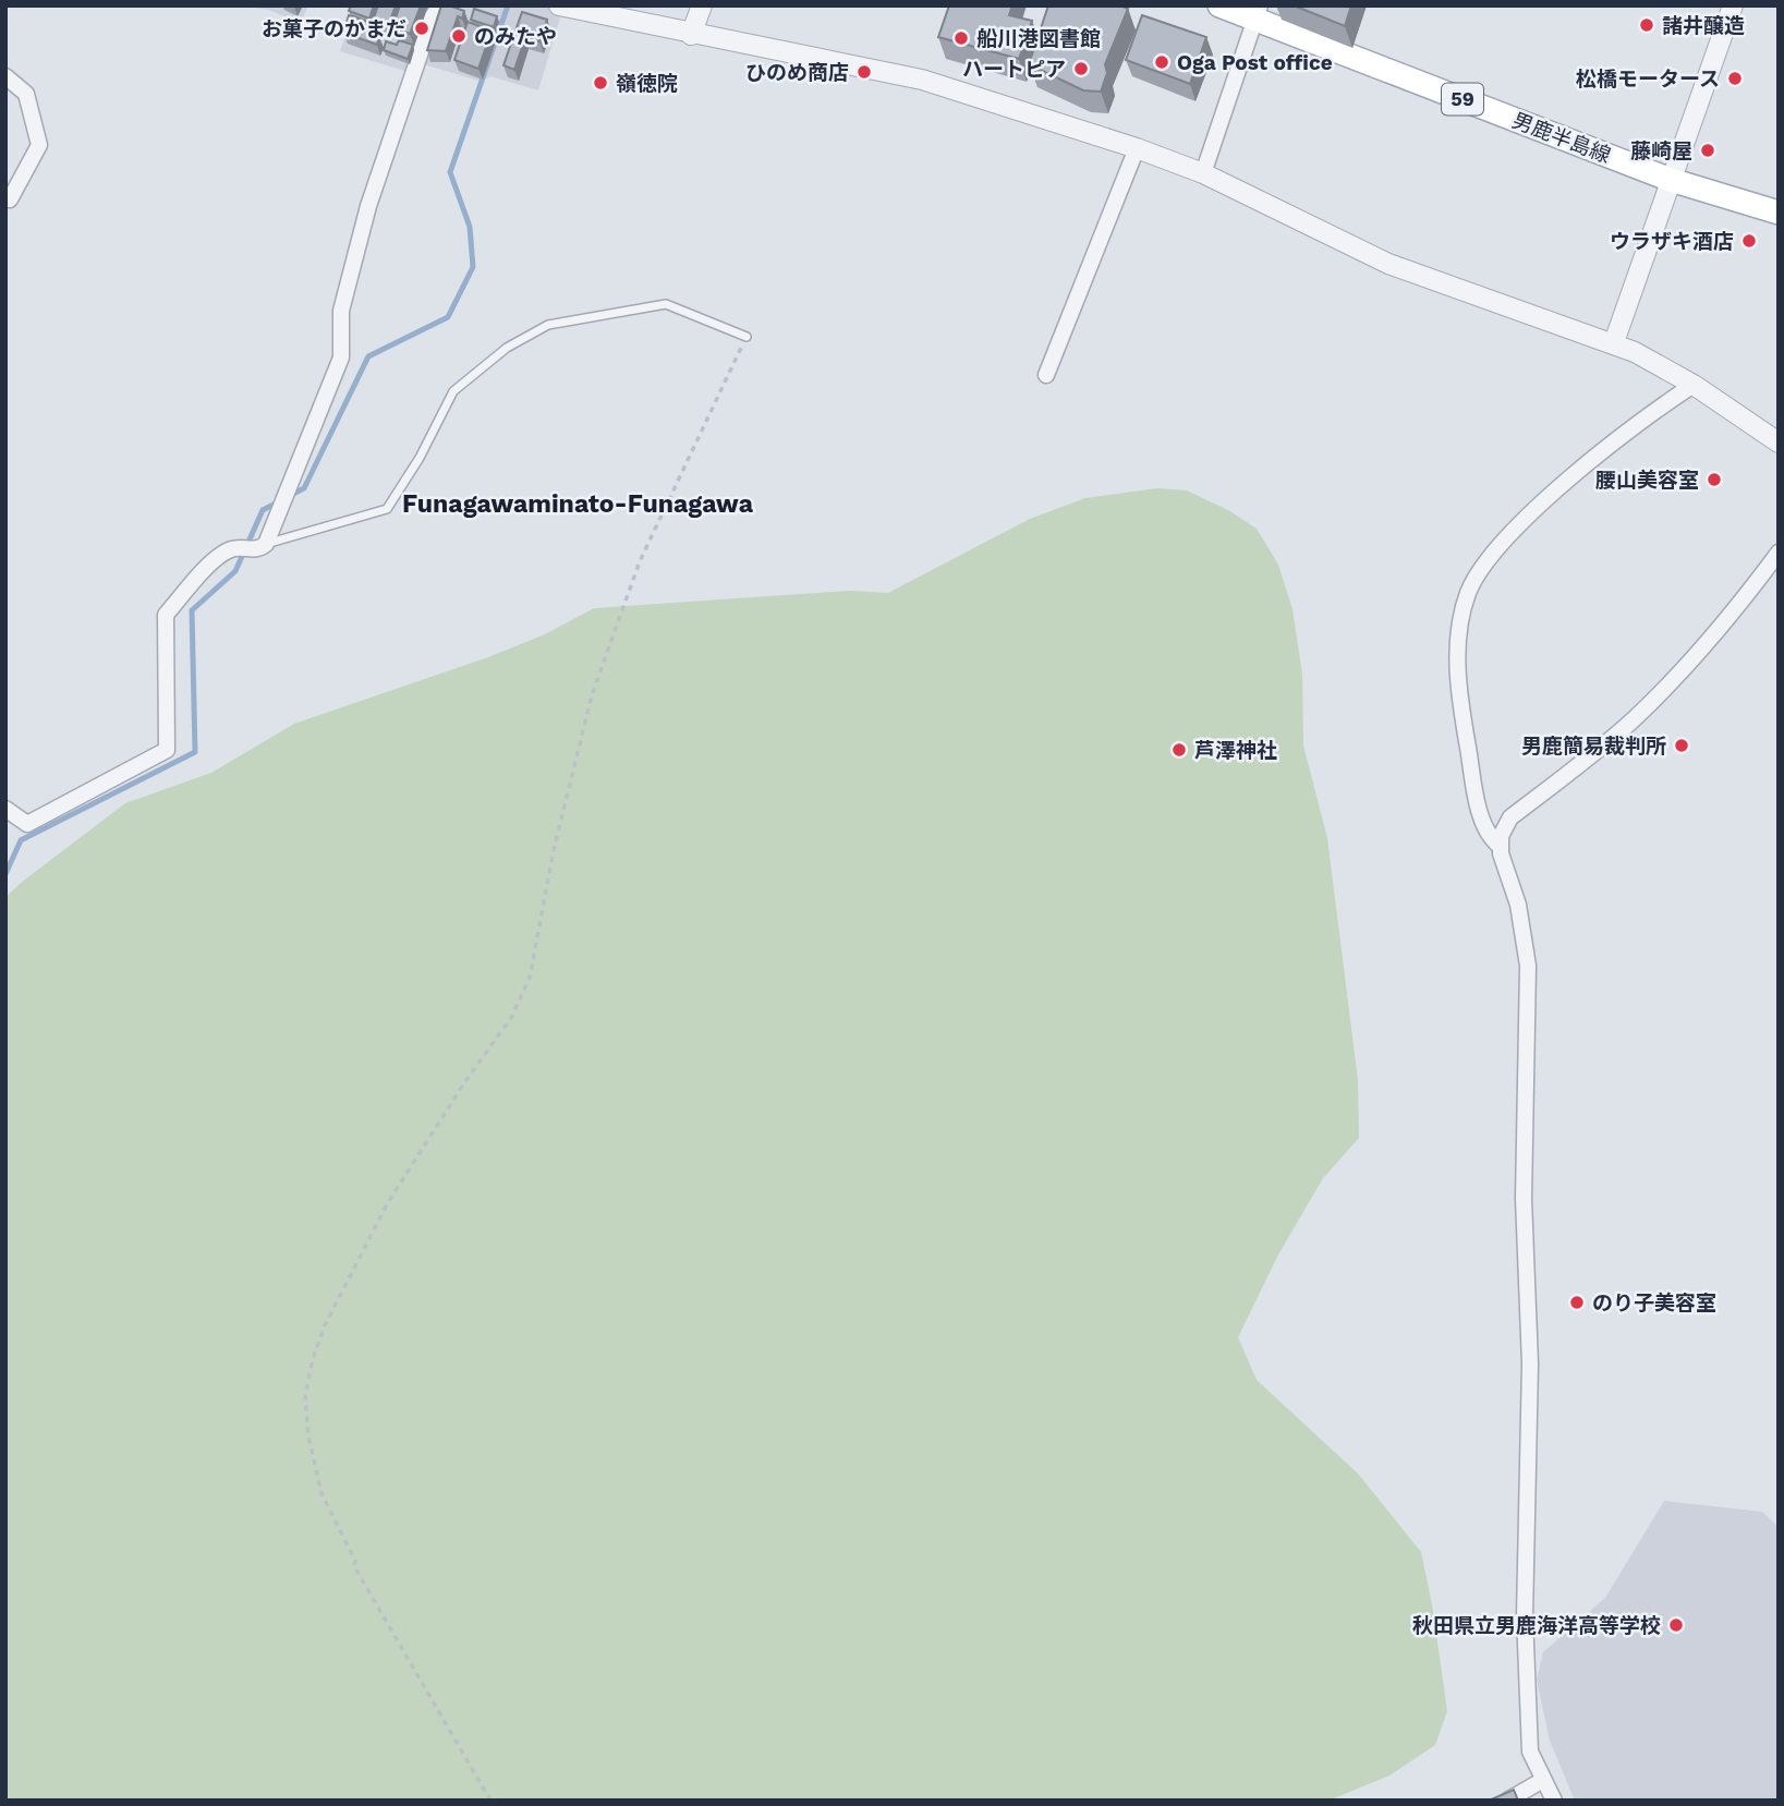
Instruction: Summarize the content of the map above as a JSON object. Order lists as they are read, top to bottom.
{
  "streets": {
    "main road": ["59", "男鹿半島線"]
  },
  "districts": ["Funagawaminato-Funagawa"],
  "places": [
    "諸井醸造",
    "お菓子のかまだ",
    "のみたや",
    "船川港図書館",
    "Oga Post office",
    "ハートピア",
    "ひのめ商店",
    "松橋モータース",
    "嶺徳院",
    "藤崎屋",
    "ウラザキ酒店",
    "腰山美容室",
    "男鹿簡易裁判所",
    "芦澤神社",
    "のり子美容室",
    "秋田県立男鹿海洋高等学校"
  ]
}
